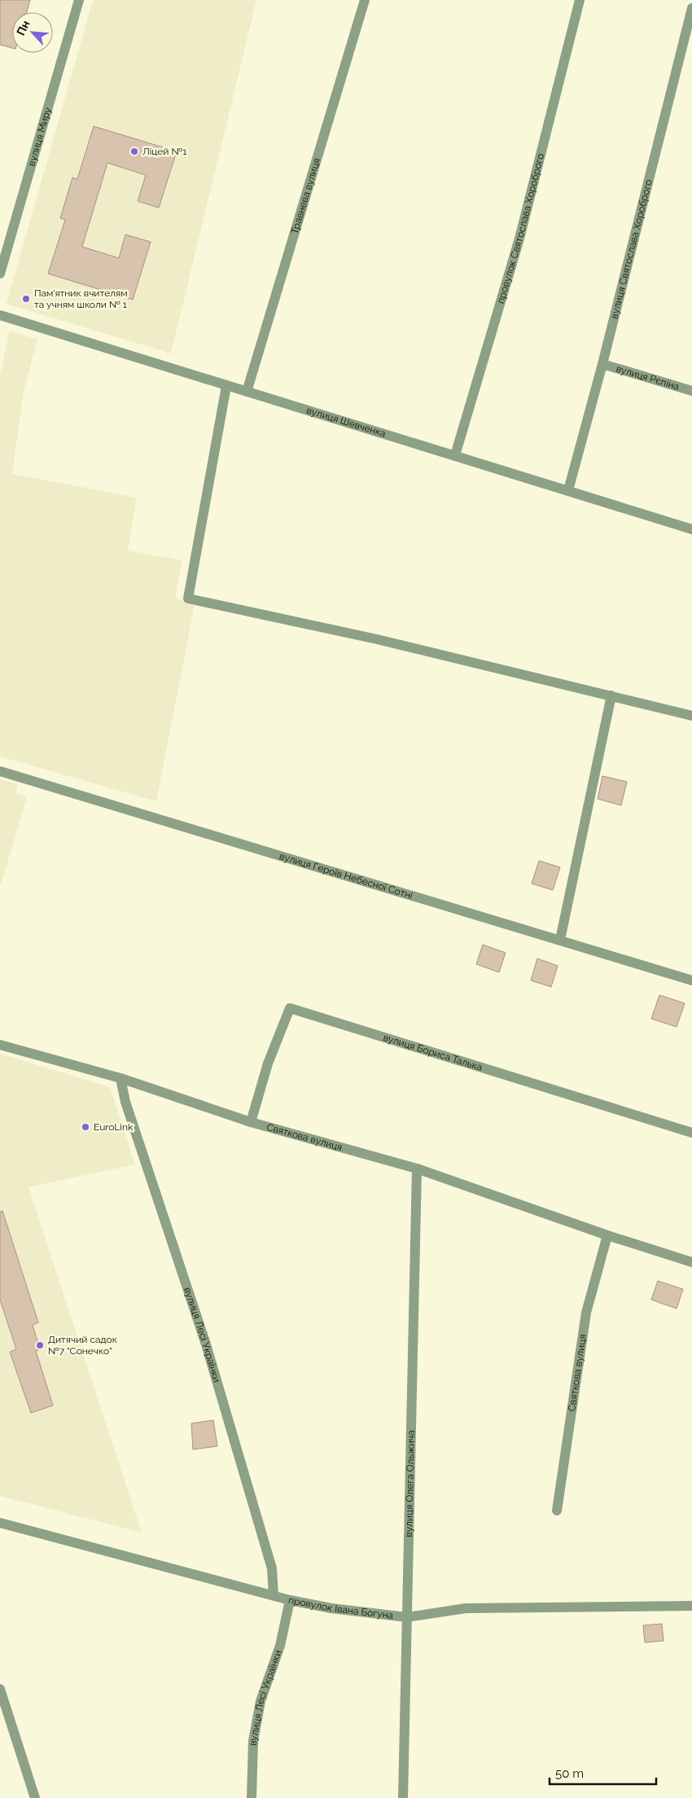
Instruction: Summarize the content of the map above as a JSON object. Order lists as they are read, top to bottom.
{
  "streets": {
    "street": [
      "вулиця Миру",
      "Травнева вулиця",
      "провулок Святослава Хороброго",
      "вулиця Святослава Хороброго",
      "вулиця Рєпіна",
      "вулиця Шевченка",
      "вулиця Героїв Небесної Сотні",
      "вулиця Бориса Талька",
      "Святкова вулиця",
      "вулиця Лесі Українки",
      "вулиця Олега Ольжича",
      "провулок Івана Богуна"
    ]
  },
  "crossings": [
    ["Травнева вулиця", "вулиця Шевченка"],
    ["провулок Святослава Хороброго", "вулиця Шевченка"],
    ["вулиця Святослава Хороброго", "вулиця Рєпіна"],
    ["вулиця Святослава Хороброго", "вулиця Шевченка"],
    ["вулиця Бориса Талька", "Святкова вулиця"],
    ["Святкова вулиця", "вулиця Лесі Українки"],
    ["Святкова вулиця", "вулиця Олега Ольжича"],
    ["вулиця Лесі Українки", "провулок Івана Богуна"],
    ["вулиця Олега Ольжича", "провулок Івана Богуна"]
  ],
  "places": [
    "Ліцей №1",
    "Пам'ятник вчителям та учням школи № 1",
    "EuroLink",
    "Дитячий садок №7 \"Сонечко\""
  ],
  "scale_bar": "50 m",
  "north": "top left"
}
